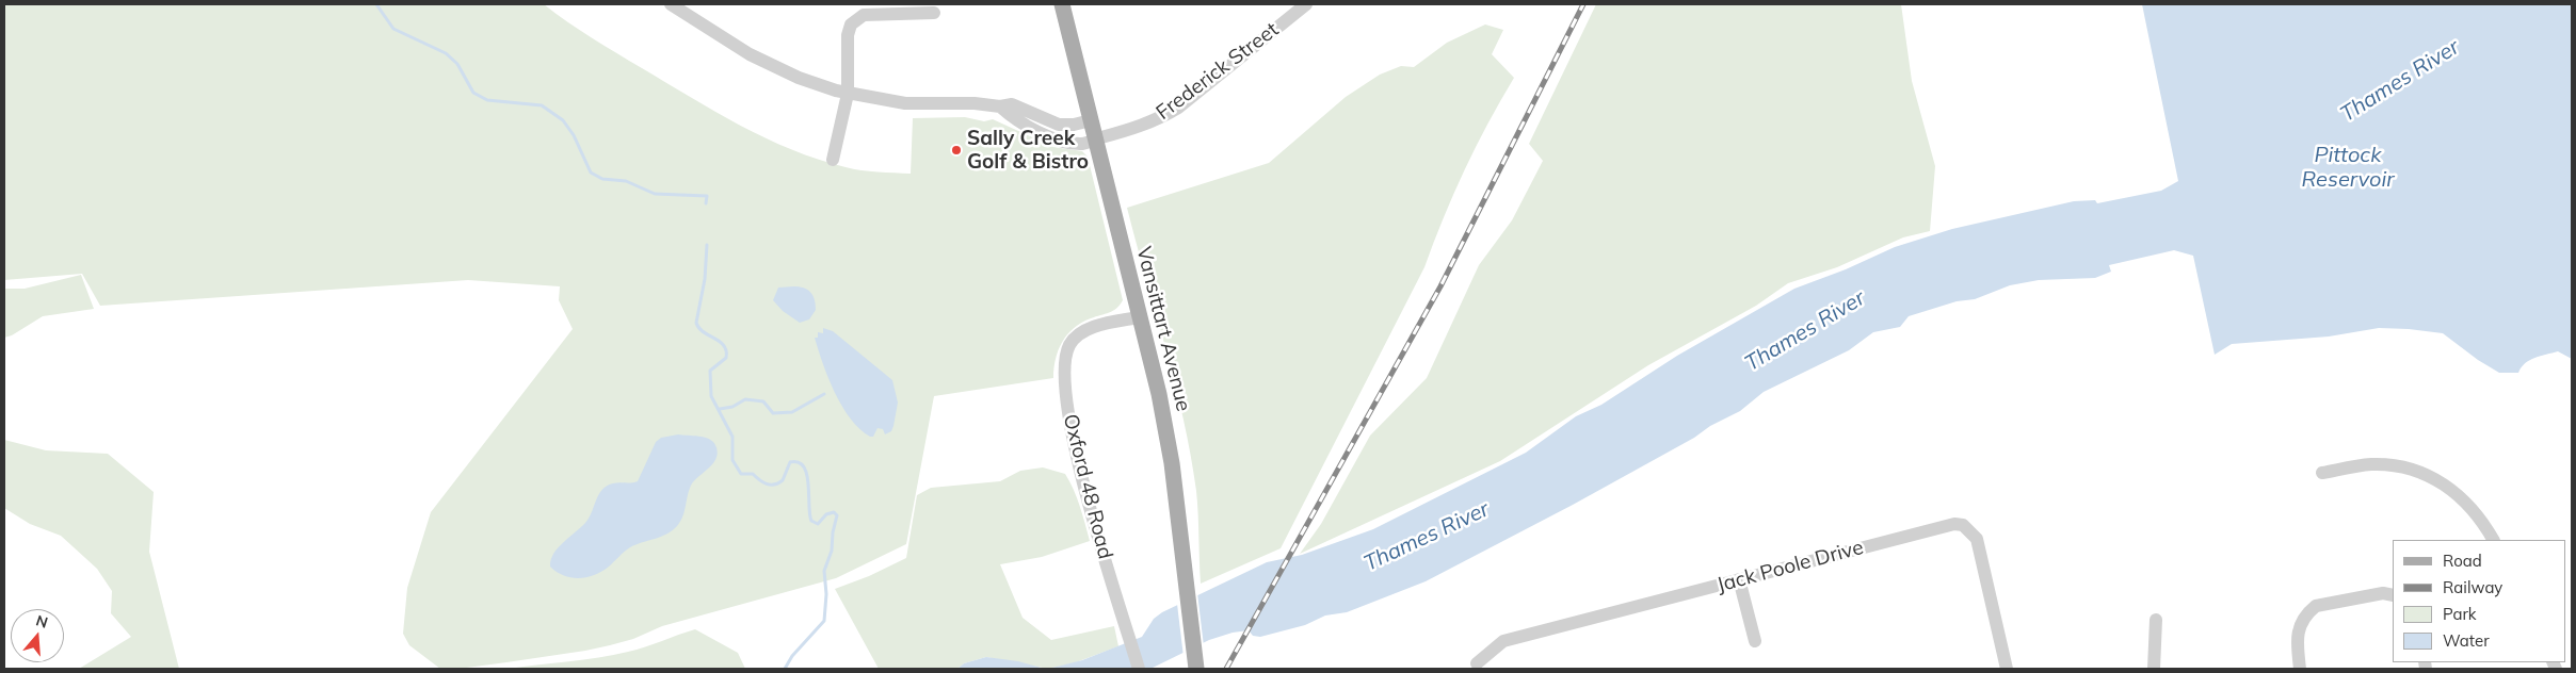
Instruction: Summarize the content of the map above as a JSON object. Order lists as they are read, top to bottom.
{
  "streets": {
    "main road": ["Vansittart Avenue"],
    "street": ["Frederick Street", "Oxford 48 Road", "Jack Poole Drive"]
  },
  "crossings": [
    ["Frederick Street", "Vansittart Avenue"],
    ["Vansittart Avenue", "Oxford 48 Road"]
  ],
  "water": ["Thames River", "Pittock Reservoir"],
  "places": ["Sally Creek Golf & Bistro"],
  "legend": [
    "Road",
    "Railway",
    "Park",
    "Water"
  ],
  "north": "top"
}
